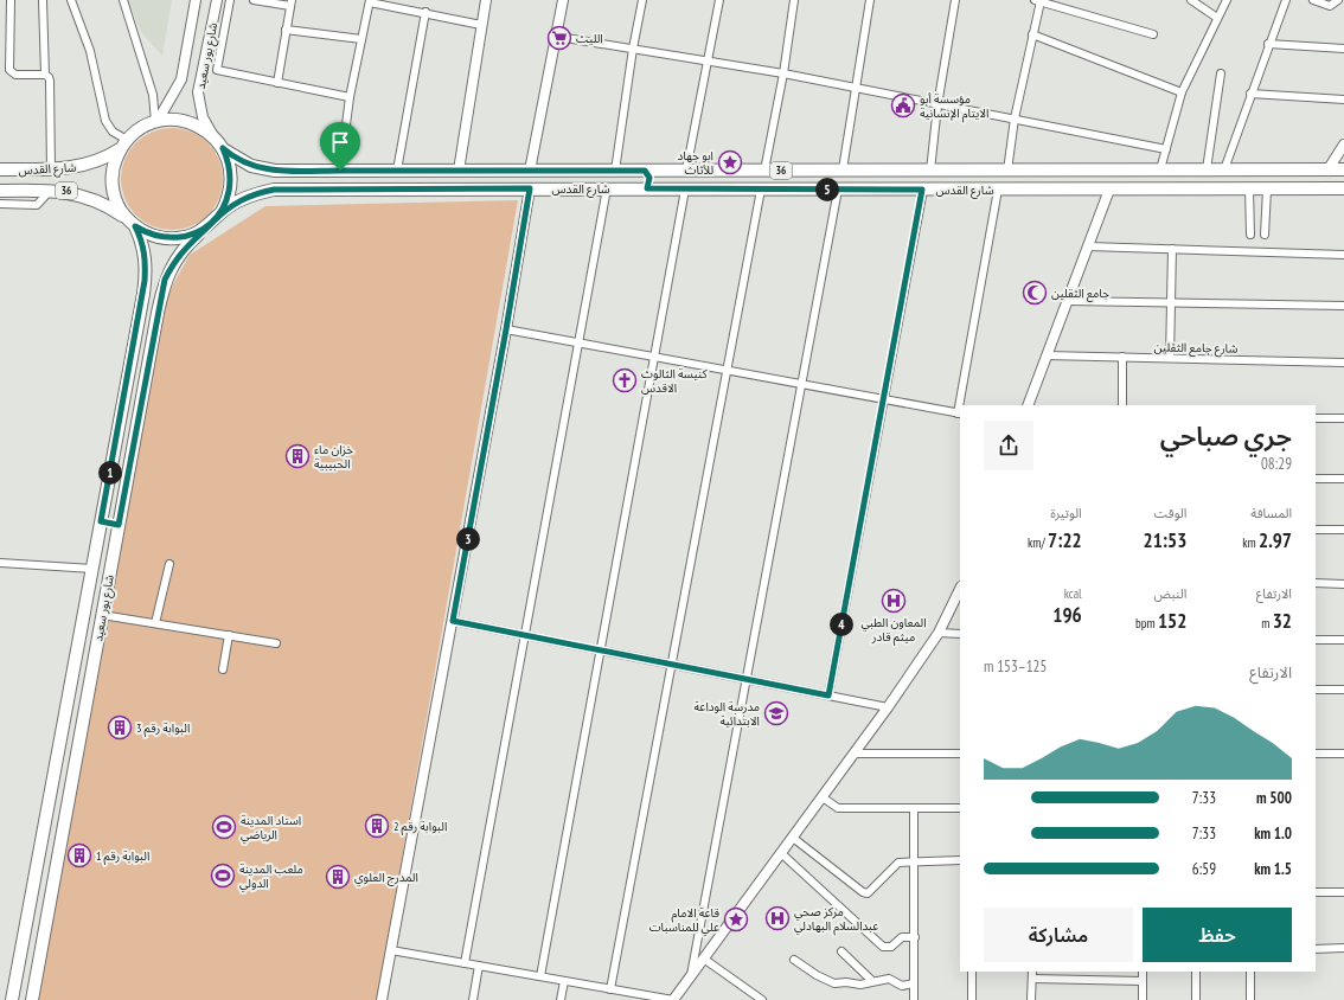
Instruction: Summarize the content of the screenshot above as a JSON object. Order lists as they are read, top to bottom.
{
  "streets": {
    "main road": ["شارع بور سعيد", "شارع القدس", "36"],
    "street": ["شارع جامع الثقلين"]
  },
  "crossings": [
    ["شارع بور سعيد", "شارع القدس"]
  ],
  "places": {
    "supermarket": ["الليث"],
    "public building": ["مؤسسة أبو الايتام الإنسانية"],
    "place": ["ابو جهاد للأثاث", "قاعة الامام علي للمناسبات"],
    "mosque": ["جامع الثقلين"],
    "church": ["كنيسة الثالوث الاقدس"],
    "building": [
      "خزان ماء الحبيبية",
      "البوابة رقم 3",
      "البوابة رقم 2",
      "البوابة رقم 1",
      "المدرج العلوي"
    ],
    "hospital": ["المعاون الطبي ميثم قادر", "مركز صحي عبدالسلام البهادلي"],
    "school or university": ["مدرسة الوداعة الابتدائية"],
    "sports": ["استاد المدينة الرياضي", "ملعب المدينة الدولي"]
  },
  "page": {
    "pins": [
      "5",
      "1",
      "3",
      "4"
    ],
    "heading": ["جري صباحي", "08:29"],
    "stats": [
      ["المسافة", "2.97 km"],
      ["الوقت", "21:53"],
      ["الوتيرة", "7:22 /km"],
      ["الارتفاع", "32 m"],
      ["النبض", "152 bpm"],
      ["kcal", "196"]
    ],
    "chart": ["الارتفاع", "125–153 m"],
    "list": [
      {
        "name": "500 m",
        "note": "7:33"
      },
      {
        "name": "1.0 km",
        "note": "7:33"
      },
      {
        "name": "1.5 km",
        "note": "6:59"
      }
    ],
    "buttons": ["حفظ", "مشاركة"]
  }
}
